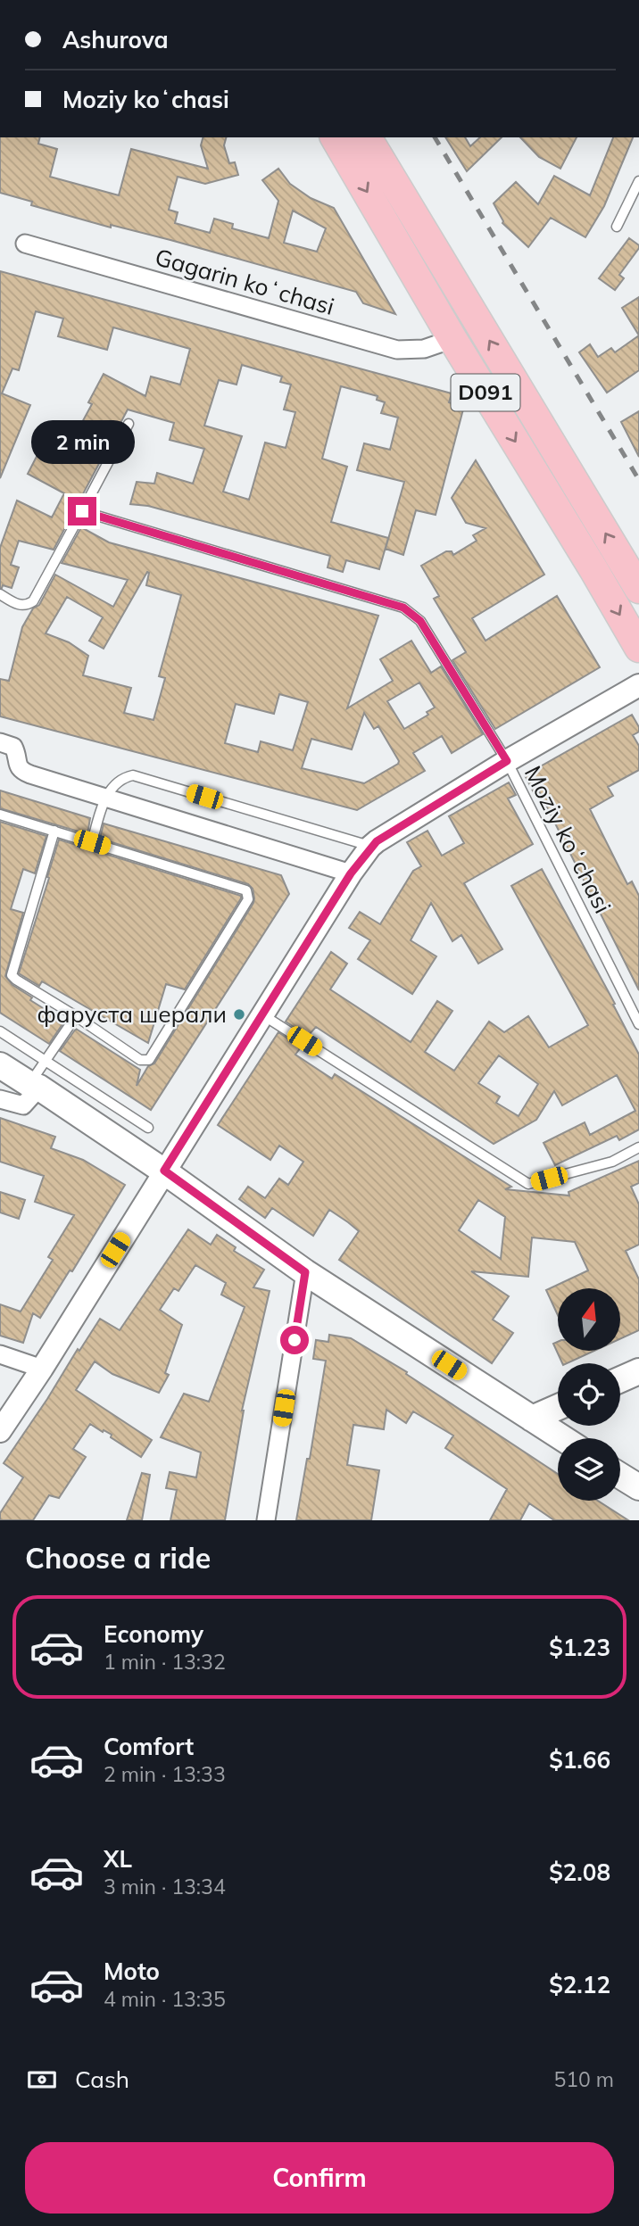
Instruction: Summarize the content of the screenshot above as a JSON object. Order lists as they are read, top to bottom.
{
  "streets": {
    "highway": ["D091"],
    "street": ["Gagarin koʻchasi"],
    "lane": ["Moziy koʻchasi"]
  },
  "crossings": [
    ["Gagarin koʻchasi", "D091"]
  ],
  "places": ["фаруста шерали"],
  "north": "top",
  "page": {
    "banner": ["Ashurova", "Moziy koʻchasi"],
    "bubble": "2 min",
    "heading": "Choose a ride",
    "list": [
      {
        "name": "Economy",
        "note": "1 min · 13:32",
        "value": "$1.23"
      },
      {
        "name": "Comfort",
        "note": "2 min · 13:33",
        "value": "$1.66"
      },
      {
        "name": "XL",
        "note": "3 min · 13:34",
        "value": "$2.08"
      },
      {
        "name": "Moto",
        "note": "4 min · 13:35",
        "value": "$2.12"
      }
    ],
    "pay": ["Cash", "510 m"],
    "buttons": "Confirm"
  }
}
